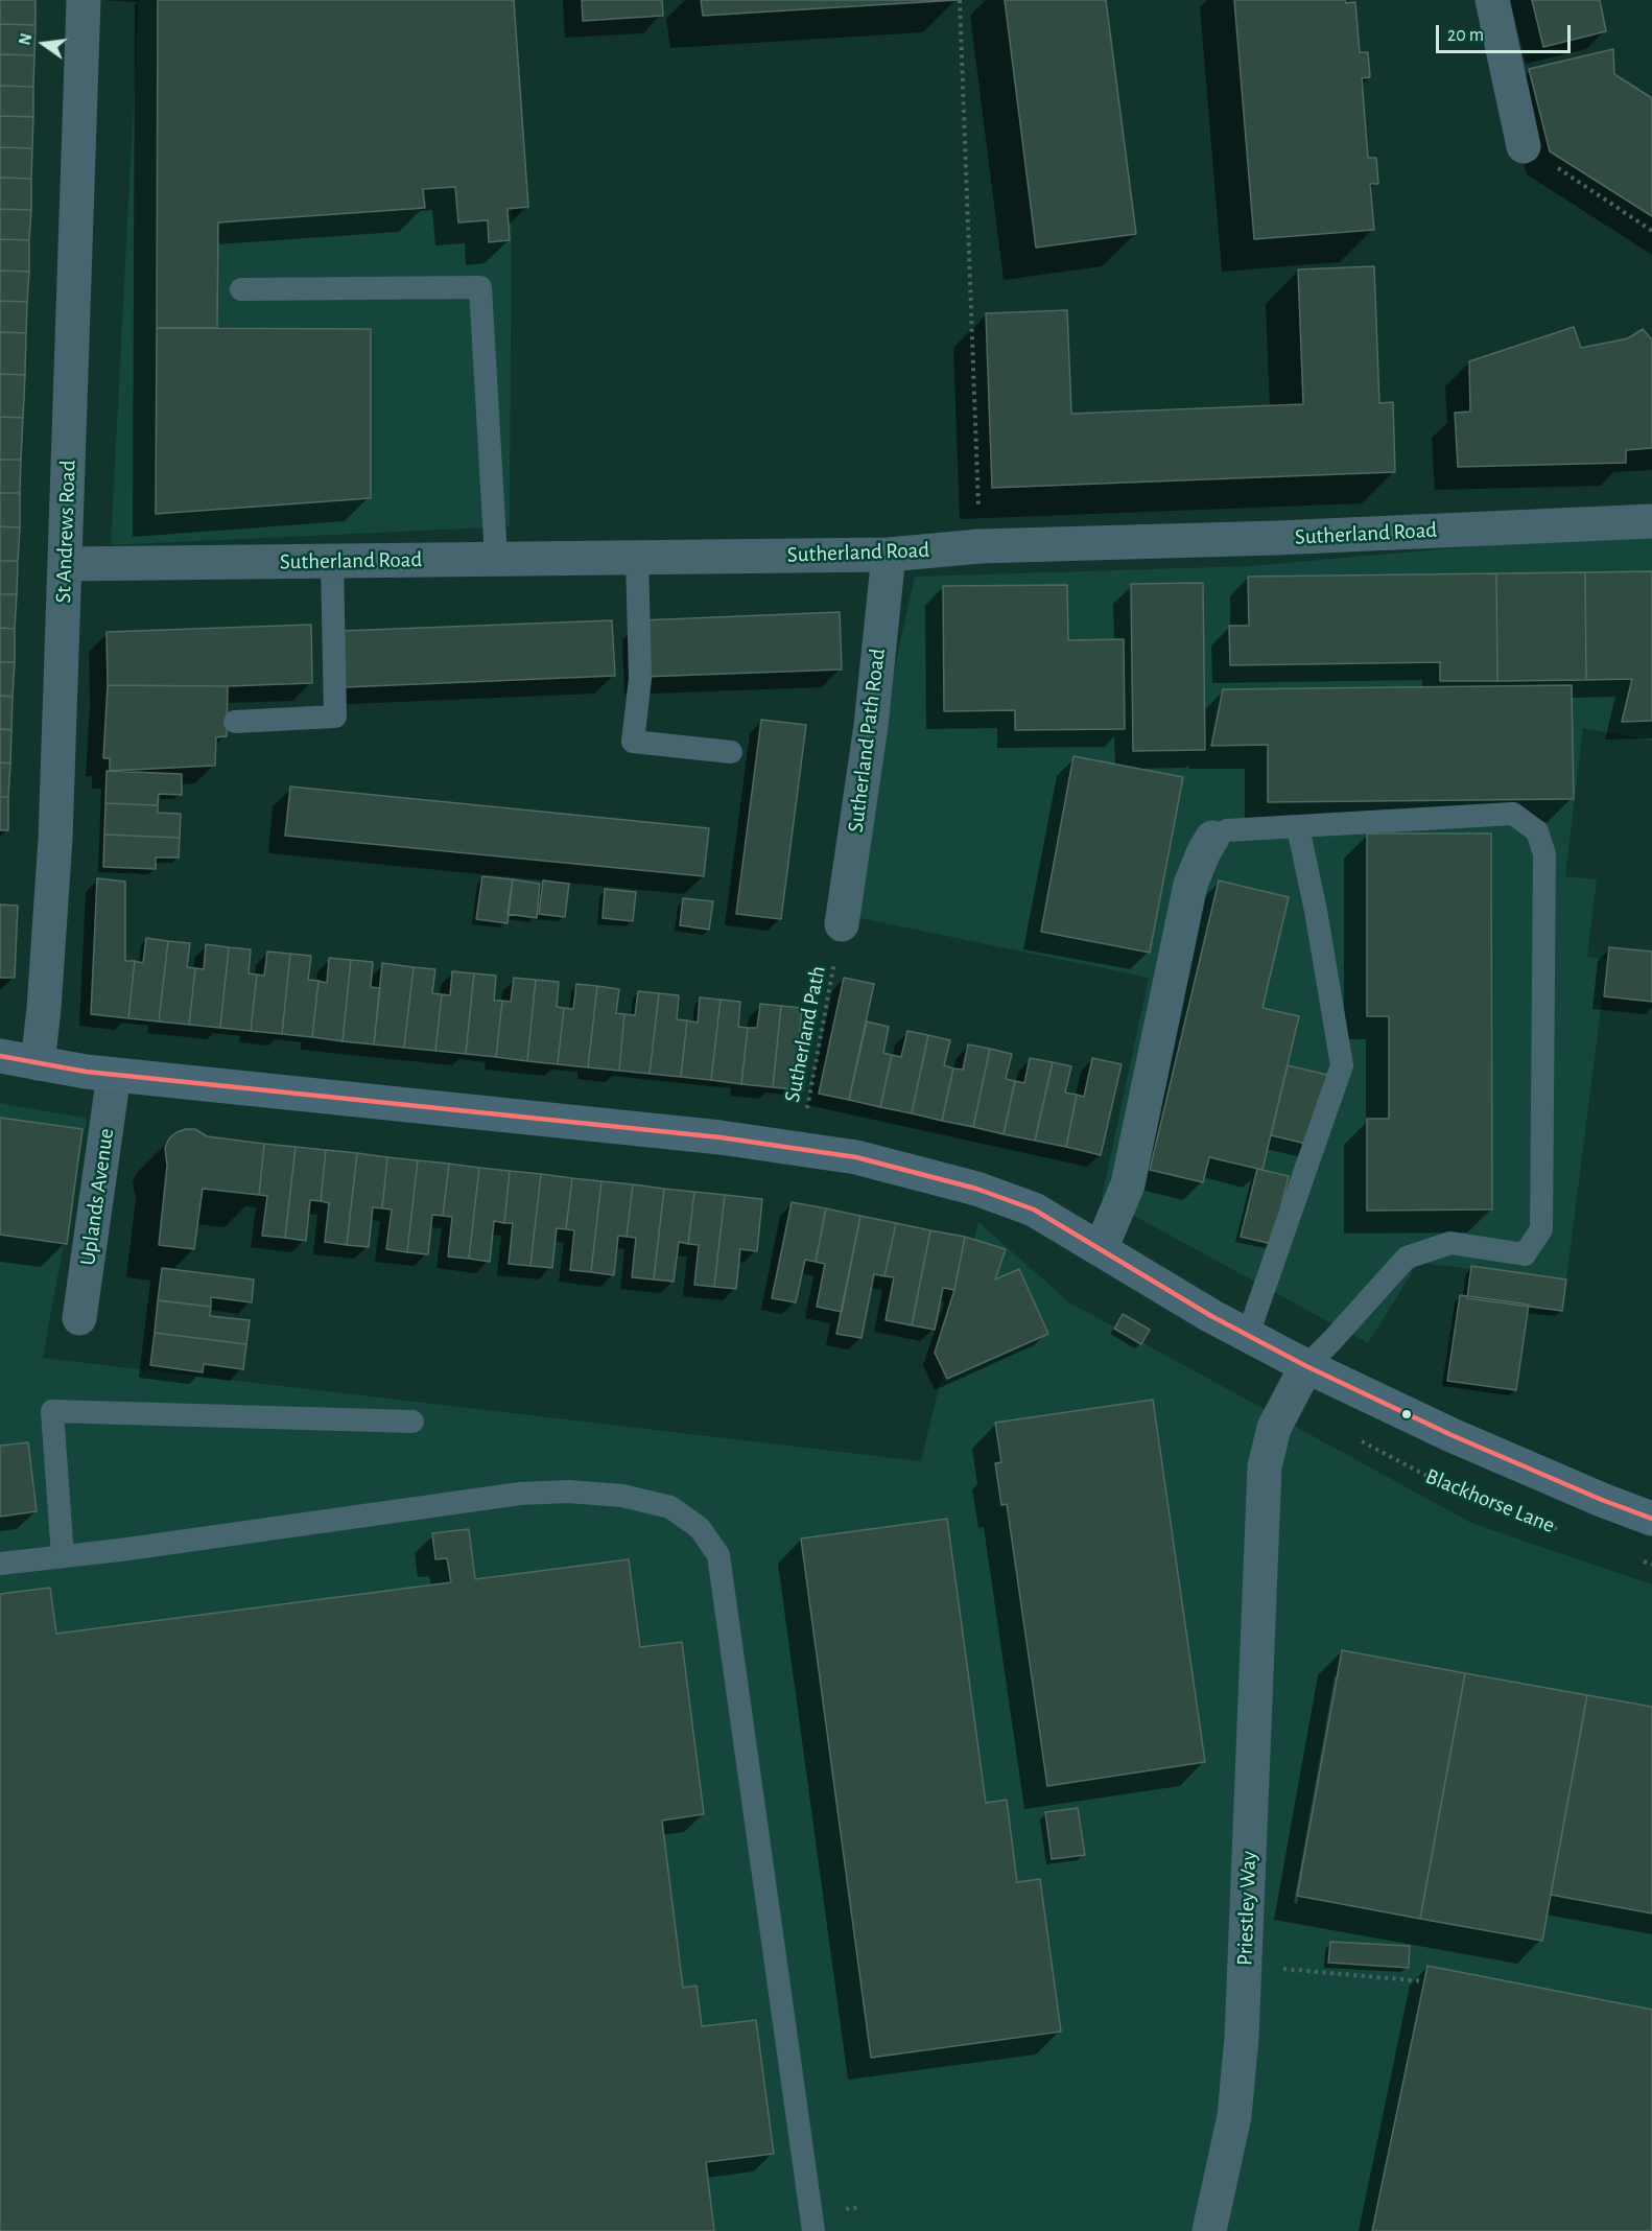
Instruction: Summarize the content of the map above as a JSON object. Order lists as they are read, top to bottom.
{
  "streets": {
    "main road": ["Blackhorse Lane"],
    "street": [
      "St Andrews Road",
      "Sutherland Road",
      "Sutherland Path Road",
      "Uplands Avenue",
      "Priestley Way"
    ],
    "path": ["Sutherland Path"]
  },
  "crossings": [
    ["St Andrews Road", "Sutherland Road"],
    ["St Andrews Road", "Blackhorse Lane"],
    ["Sutherland Road", "Sutherland Path Road"],
    ["Sutherland Path Road", "Sutherland Path"],
    ["Sutherland Path", "Blackhorse Lane"],
    ["Uplands Avenue", "Blackhorse Lane"],
    ["Blackhorse Lane", "Priestley Way"]
  ],
  "scale_bar": "20 m",
  "north": "left"
}
